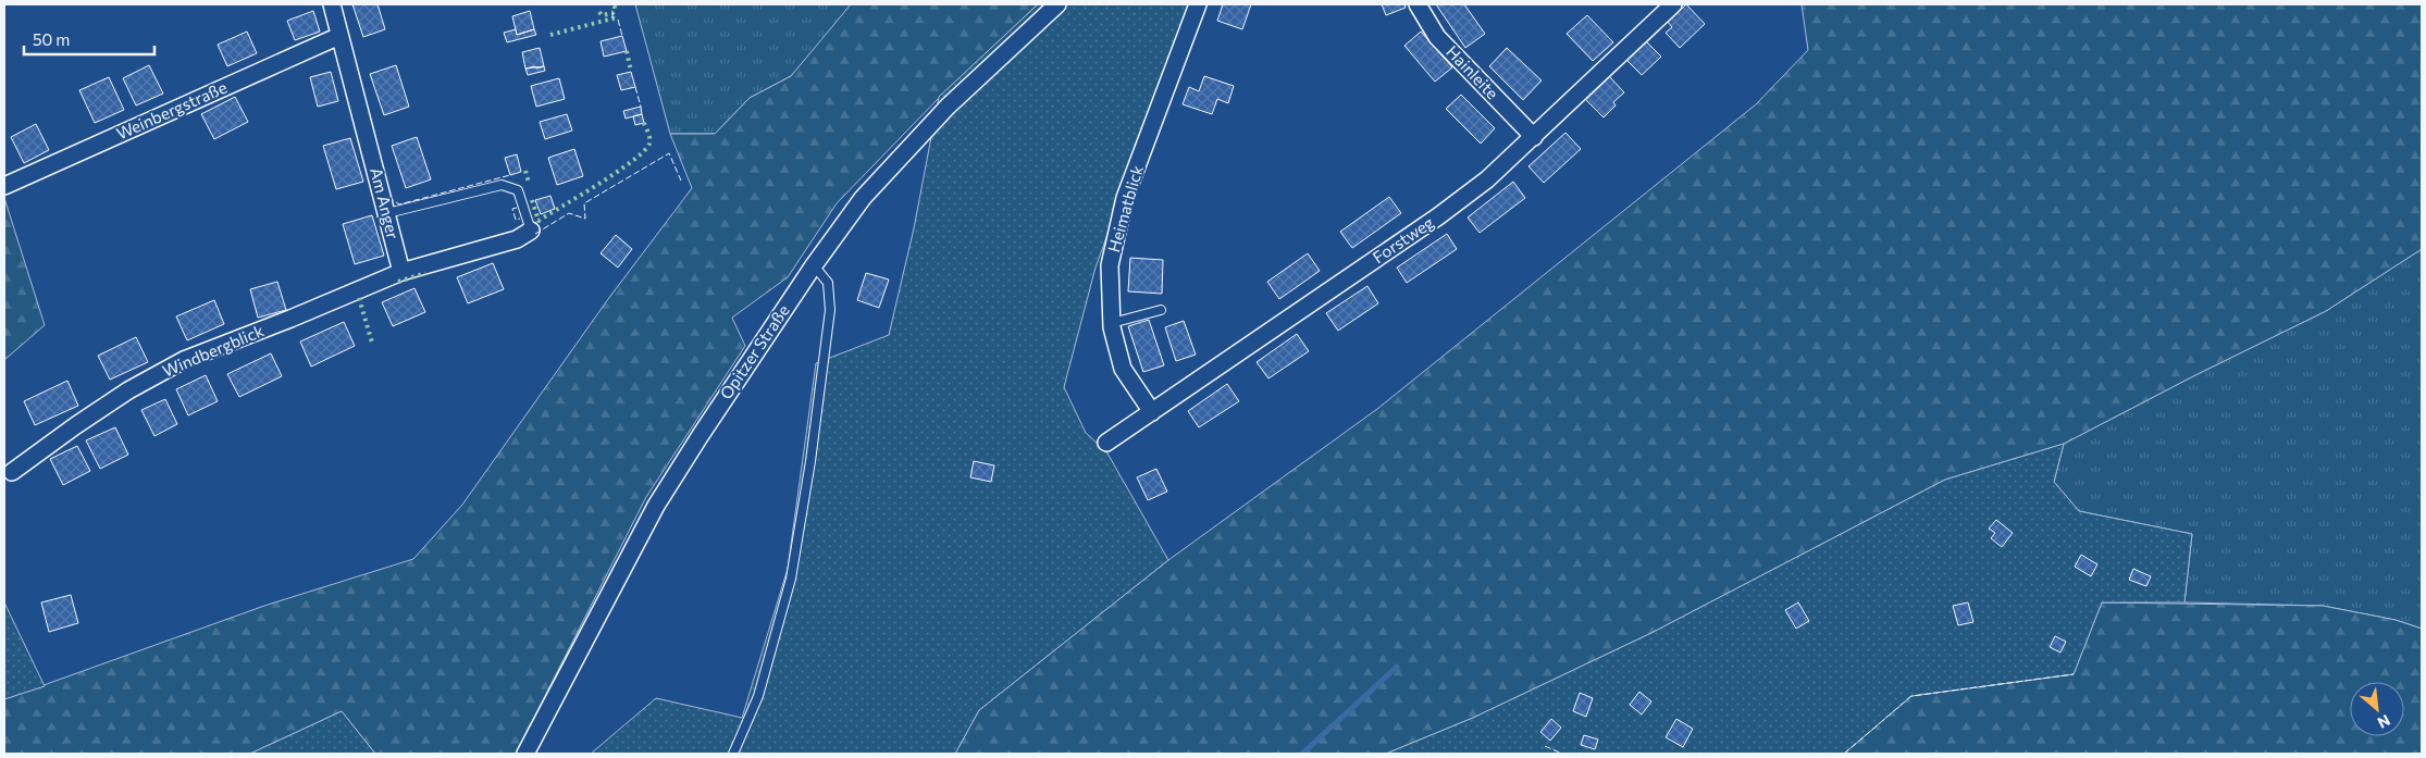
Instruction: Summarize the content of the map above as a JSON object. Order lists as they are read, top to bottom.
{
  "streets": {
    "street": [
      "Hainleite",
      "Weinbergstraße",
      "Am Anger",
      "Heimatblick",
      "Forstweg",
      "Windbergblick",
      "Opitzer Straße"
    ]
  },
  "crossings": [
    ["Hainleite", "Forstweg"],
    ["Weinbergstraße", "Am Anger"],
    ["Am Anger", "Windbergblick"],
    ["Heimatblick", "Forstweg"]
  ],
  "scale_bar": "50 m",
  "north": "bottom right"
}
